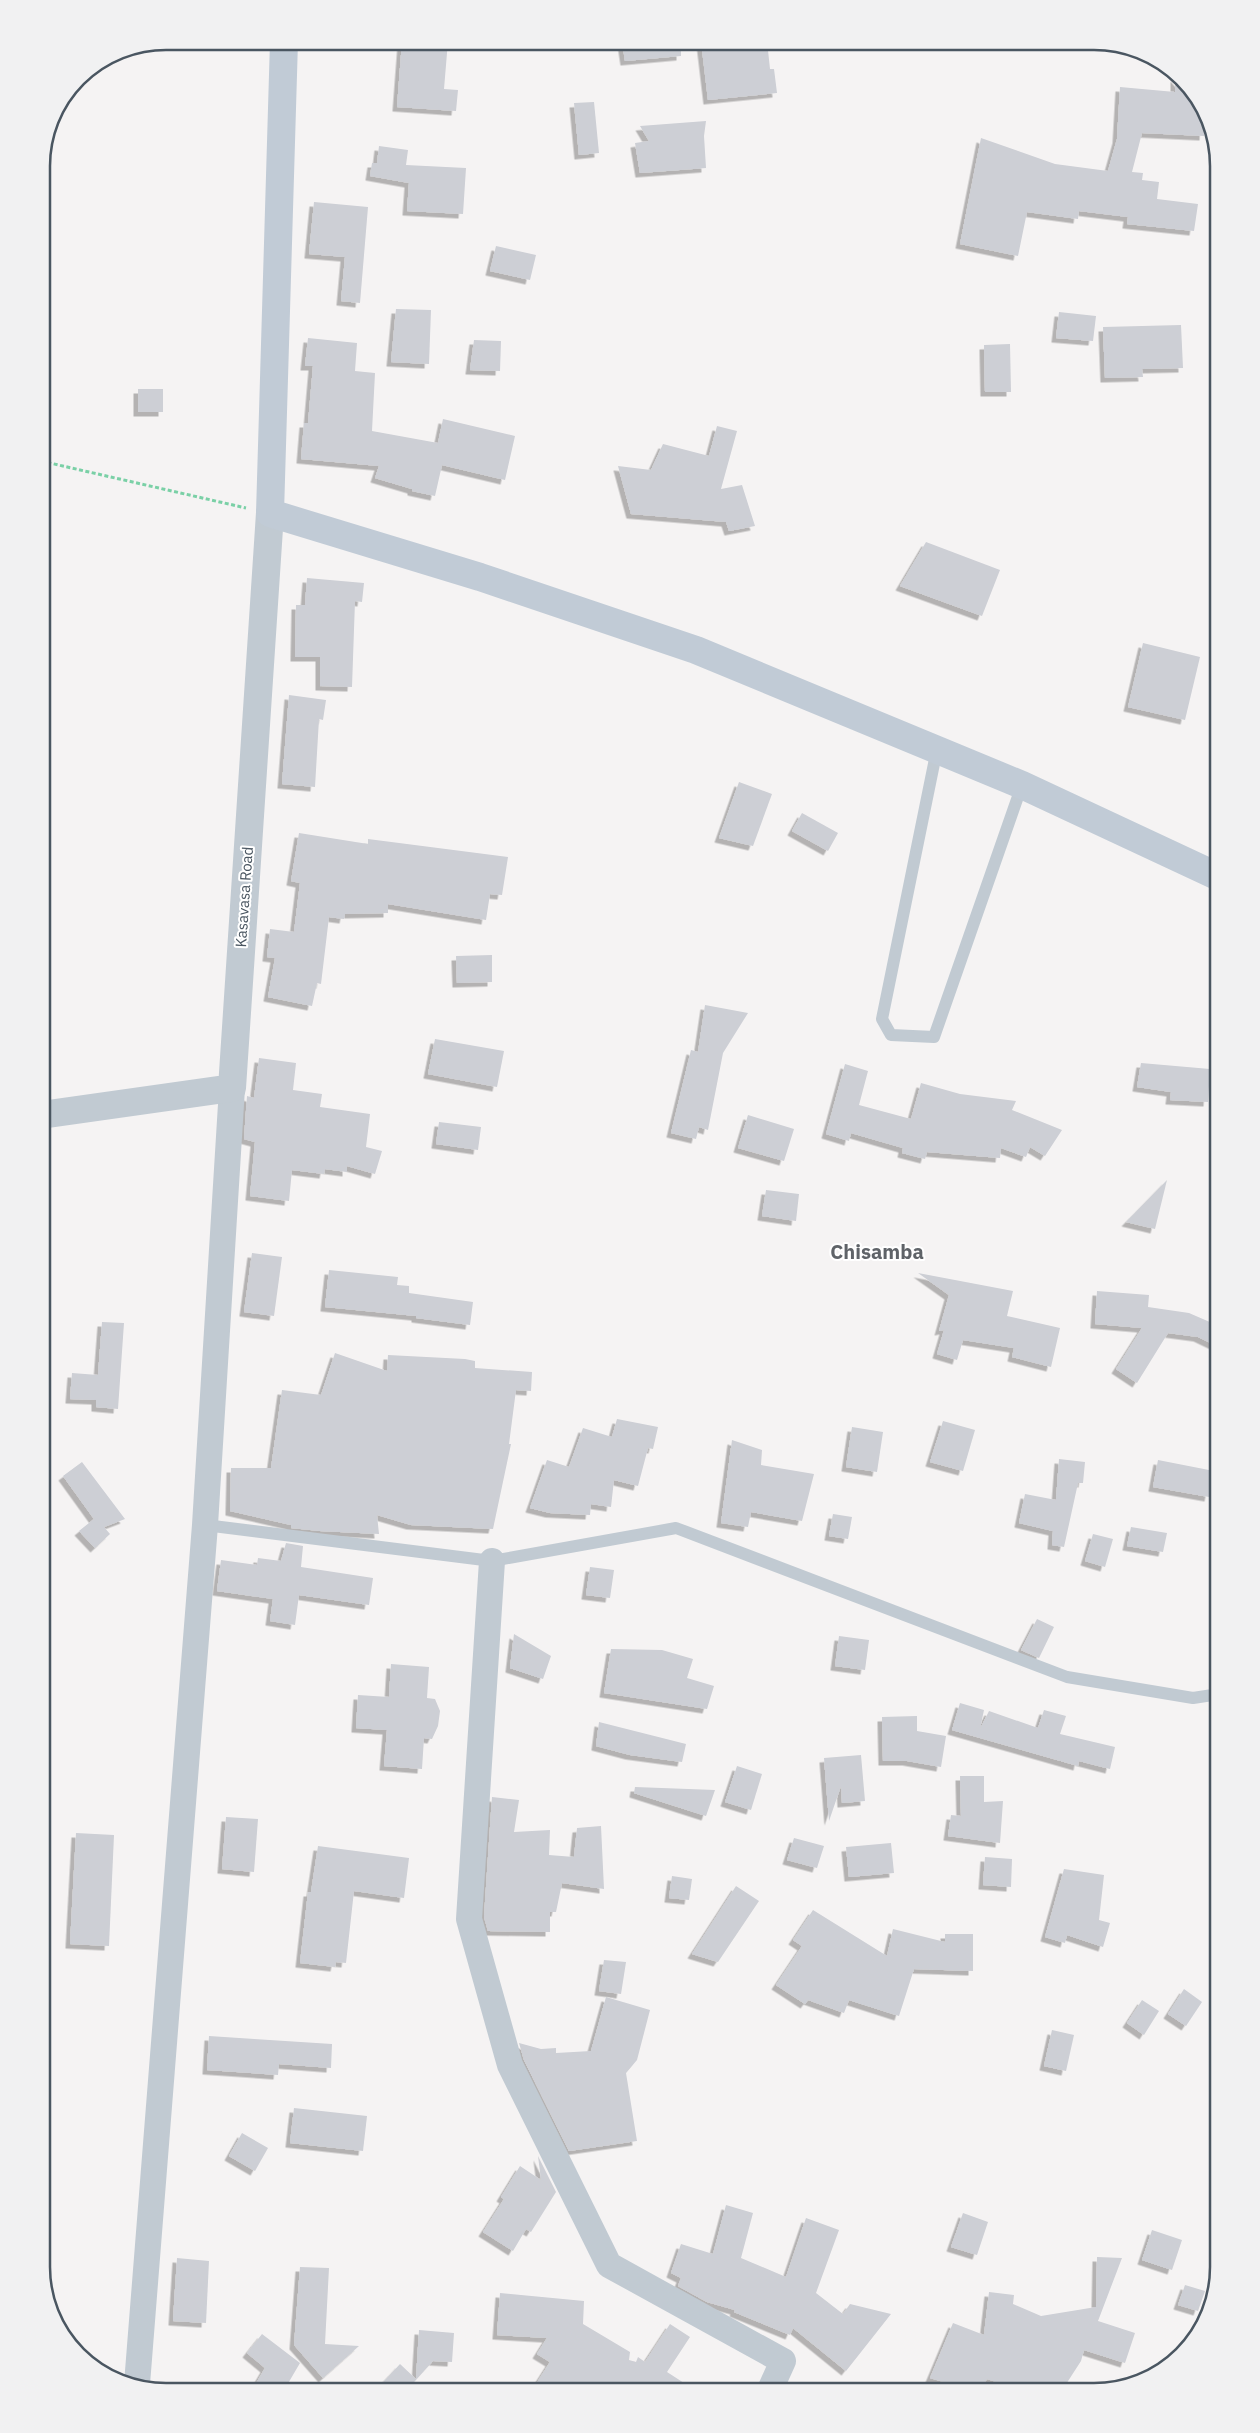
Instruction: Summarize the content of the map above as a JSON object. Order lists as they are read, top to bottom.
{
  "streets": {
    "street": ["Kasavasa Road"]
  },
  "districts": ["Chisamba"]
}
